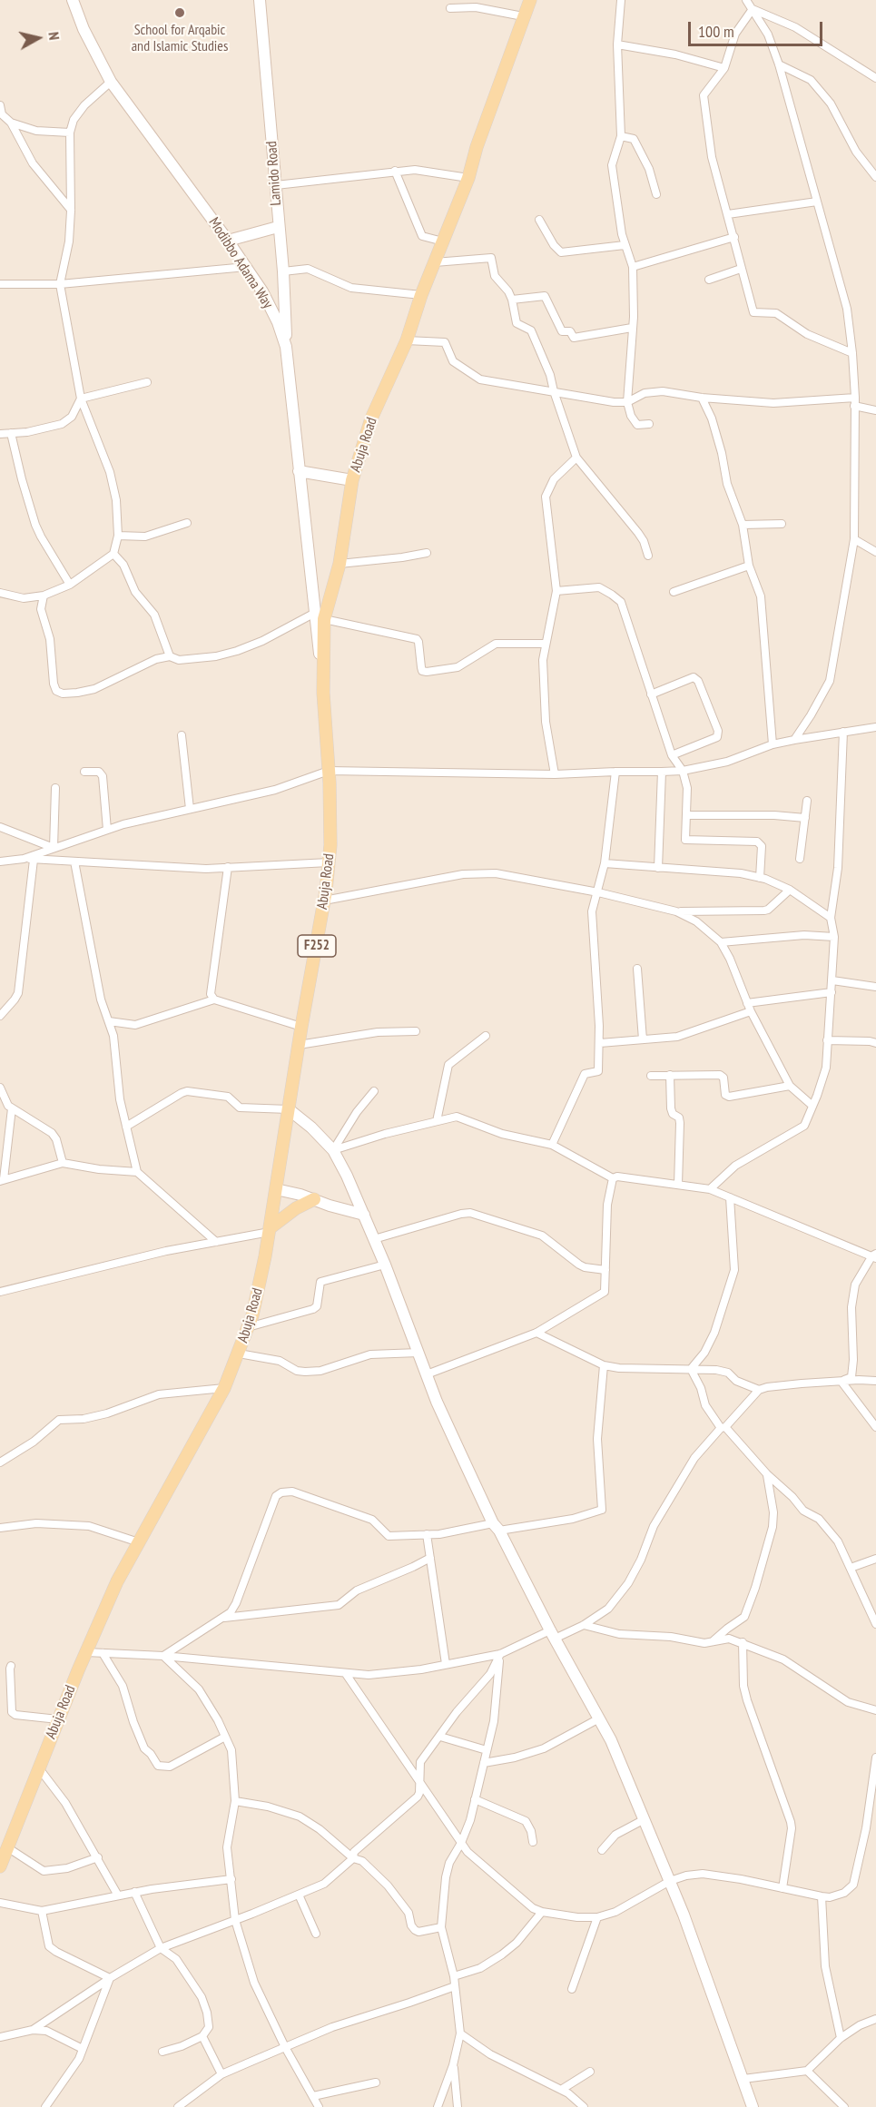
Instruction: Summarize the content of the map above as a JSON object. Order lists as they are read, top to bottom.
{
  "streets": {
    "main road": ["Abuja Road", "F252"],
    "street": ["Lamido Road", "Modibbo Adama Way"]
  },
  "crossings": [
    ["Lamido Road", "Modibbo Adama Way"],
    ["Modibbo Adama Way", "Abuja Road"]
  ],
  "places": ["School for Arqabic and Islamic Studies"],
  "scale_bar": "100 m",
  "north": "right"
}
